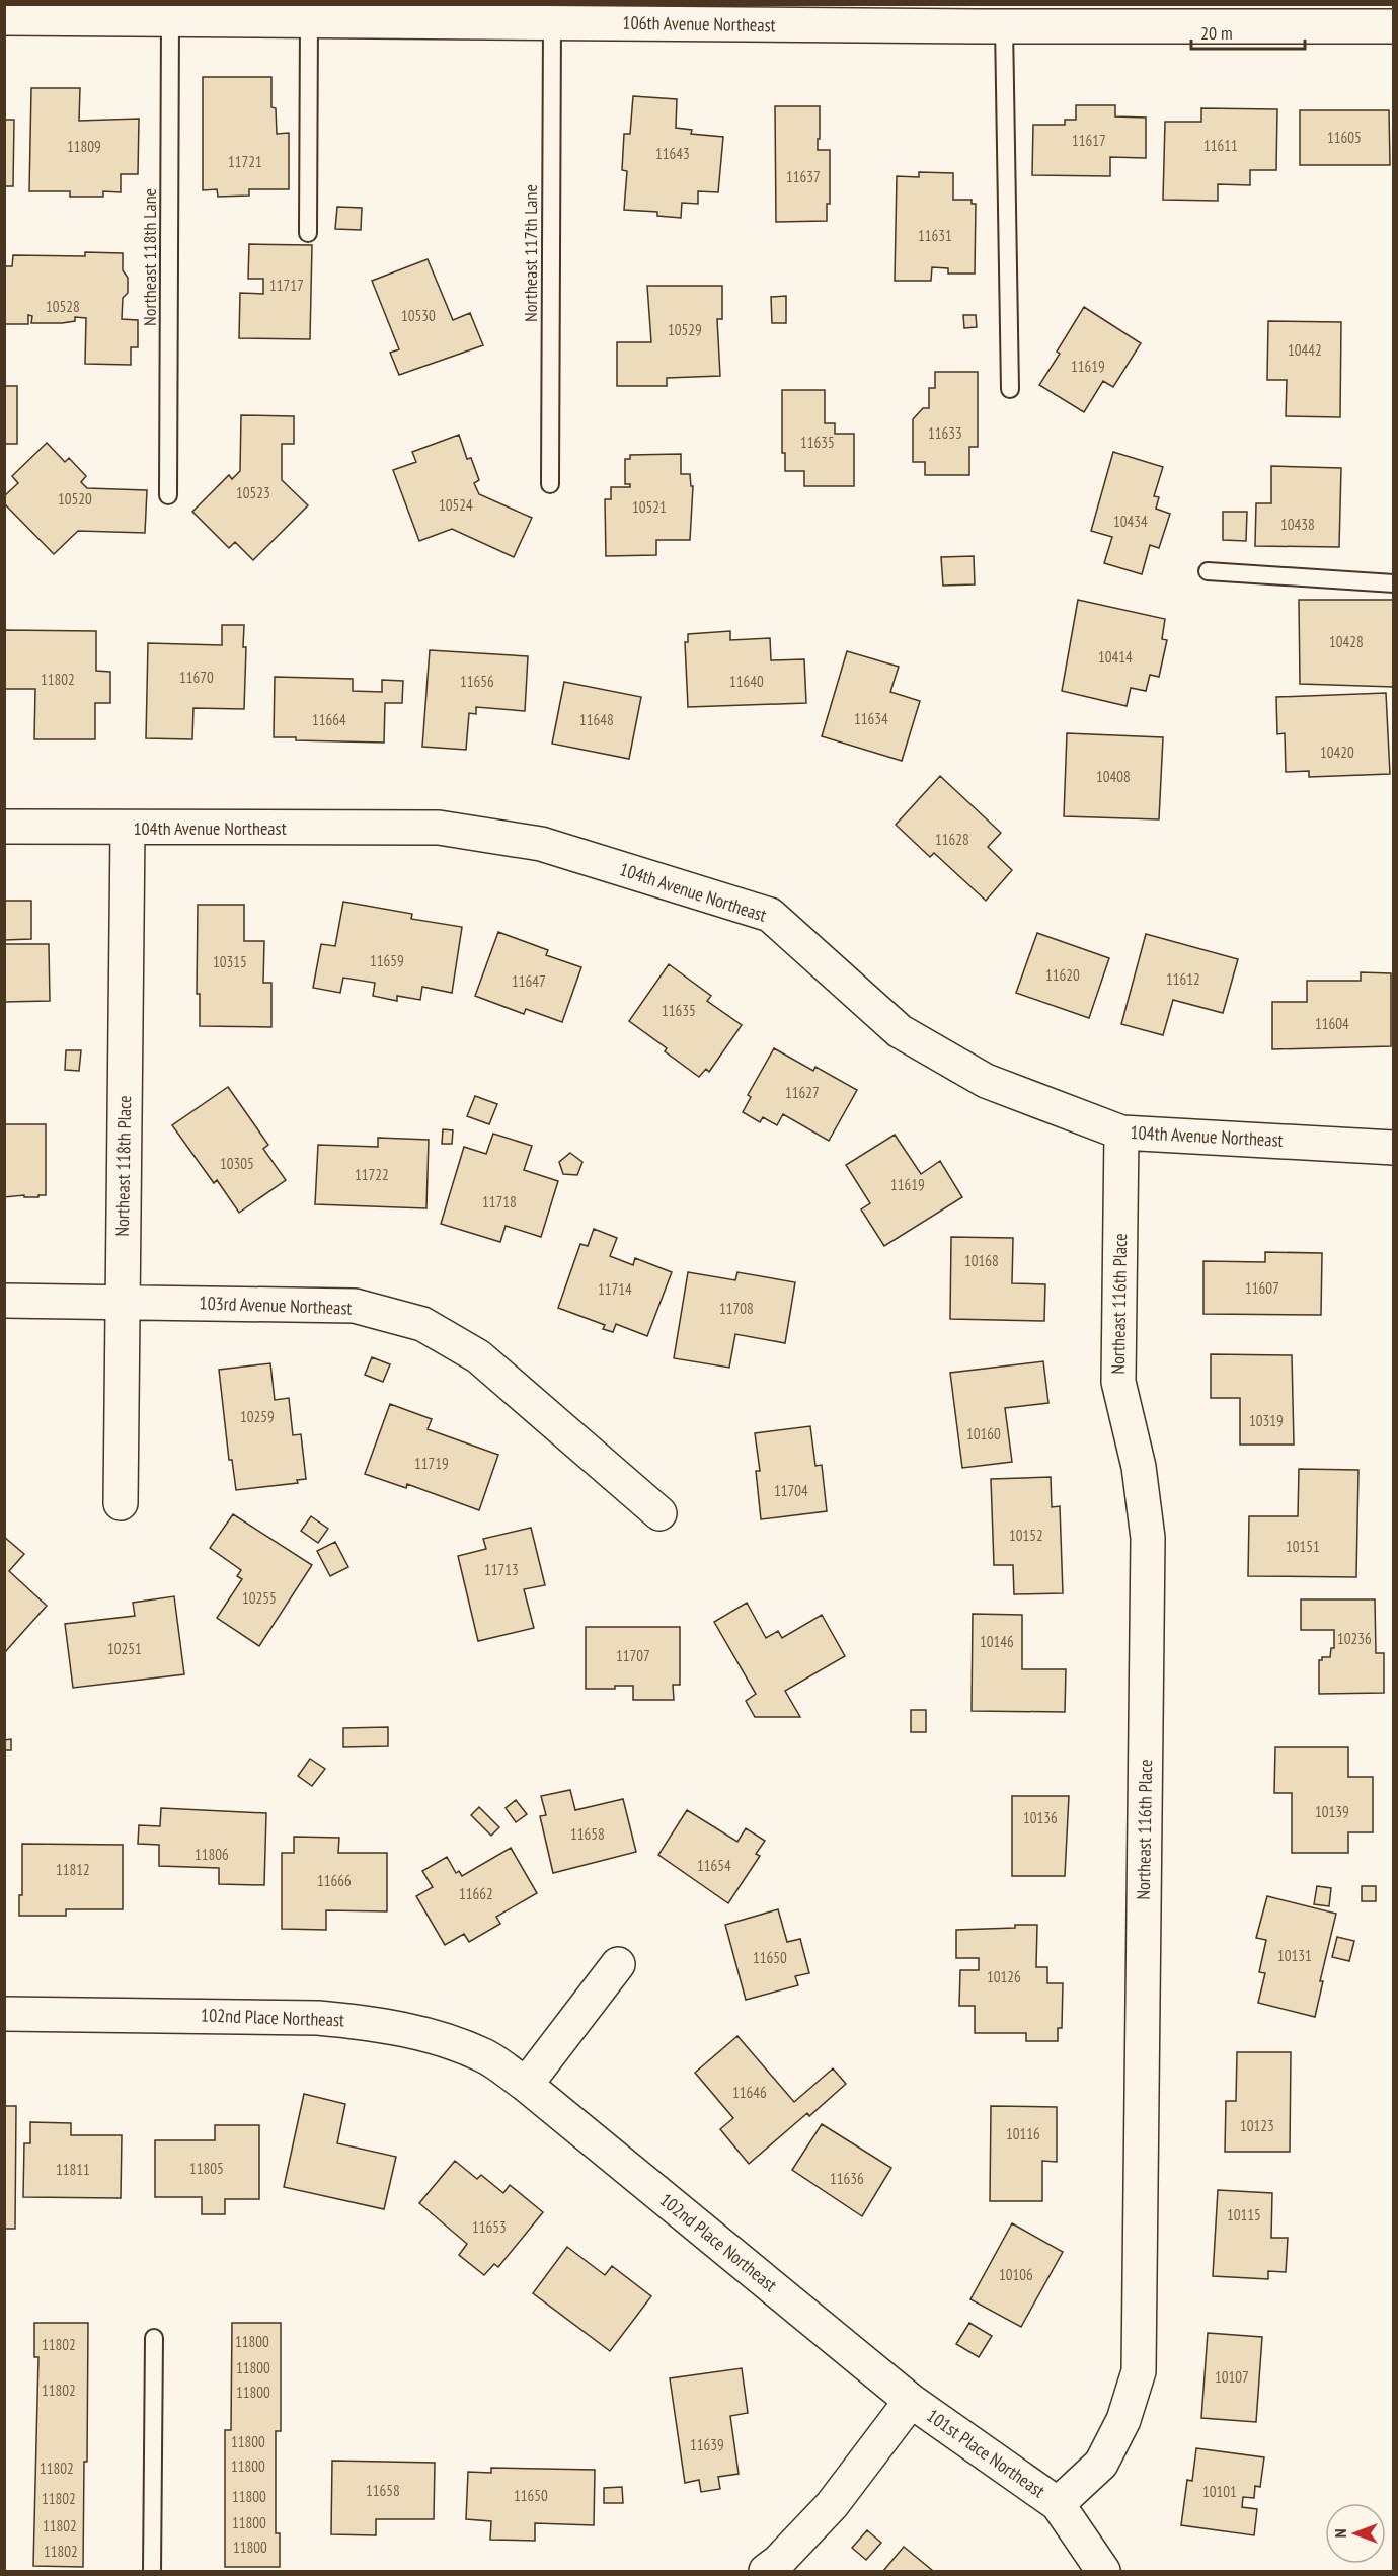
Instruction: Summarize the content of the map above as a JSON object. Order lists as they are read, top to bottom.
{
  "streets": {
    "street": [
      "106th Avenue Northeast",
      "104th Avenue Northeast",
      "Northeast 118th Place",
      "Northeast 116th Place",
      "103rd Avenue Northeast",
      "102nd Place Northeast",
      "101st Place Northeast"
    ],
    "lane": ["Northeast 117th Lane", "Northeast 118th Lane"]
  },
  "crossings": [
    ["106th Avenue Northeast", "Northeast 117th Lane"],
    ["106th Avenue Northeast", "Northeast 118th Lane"],
    ["104th Avenue Northeast", "Northeast 118th Place"],
    ["104th Avenue Northeast", "Northeast 116th Place"],
    ["Northeast 118th Place", "103rd Avenue Northeast"],
    ["Northeast 116th Place", "101st Place Northeast"],
    ["102nd Place Northeast", "101st Place Northeast"]
  ],
  "house_numbers": [
    "11605",
    "11617",
    "11611",
    "11809",
    "11643",
    "11721",
    "11637",
    "11631",
    "11717",
    "10528",
    "10530",
    "10529",
    "10442",
    "11619",
    "11633",
    "11635",
    "10523",
    "10520",
    "10524",
    "10521",
    "10434",
    "10438",
    "10428",
    "10414",
    "11670",
    "11802",
    "11656",
    "11640",
    "11634",
    "11664",
    "11648",
    "10420",
    "10408",
    "11628",
    "11659",
    "10315",
    "11620",
    "11612",
    "11647",
    "11635",
    "11604",
    "11627",
    "10305",
    "11722",
    "11619",
    "11718",
    "10168",
    "11607",
    "11714",
    "11708",
    "10259",
    "10319",
    "10160",
    "11719",
    "11704",
    "10152",
    "10151",
    "11713",
    "10255",
    "10236",
    "10146",
    "10251",
    "11707",
    "10139",
    "10136",
    "11658",
    "11806",
    "11654",
    "11812",
    "11666",
    "11662",
    "10131",
    "11650",
    "10126",
    "11646",
    "10123",
    "10116",
    "11805",
    "11811",
    "11636",
    "10115",
    "11653",
    "10106",
    "11800",
    "11802",
    "11800",
    "10107",
    "11802",
    "11800",
    "11800",
    "11639",
    "11800",
    "11802",
    "11658",
    "10101",
    "11650",
    "11800",
    "11802",
    "11800",
    "11802",
    "11800",
    "11802"
  ],
  "scale_bar": "20 m",
  "north": "left"
}
